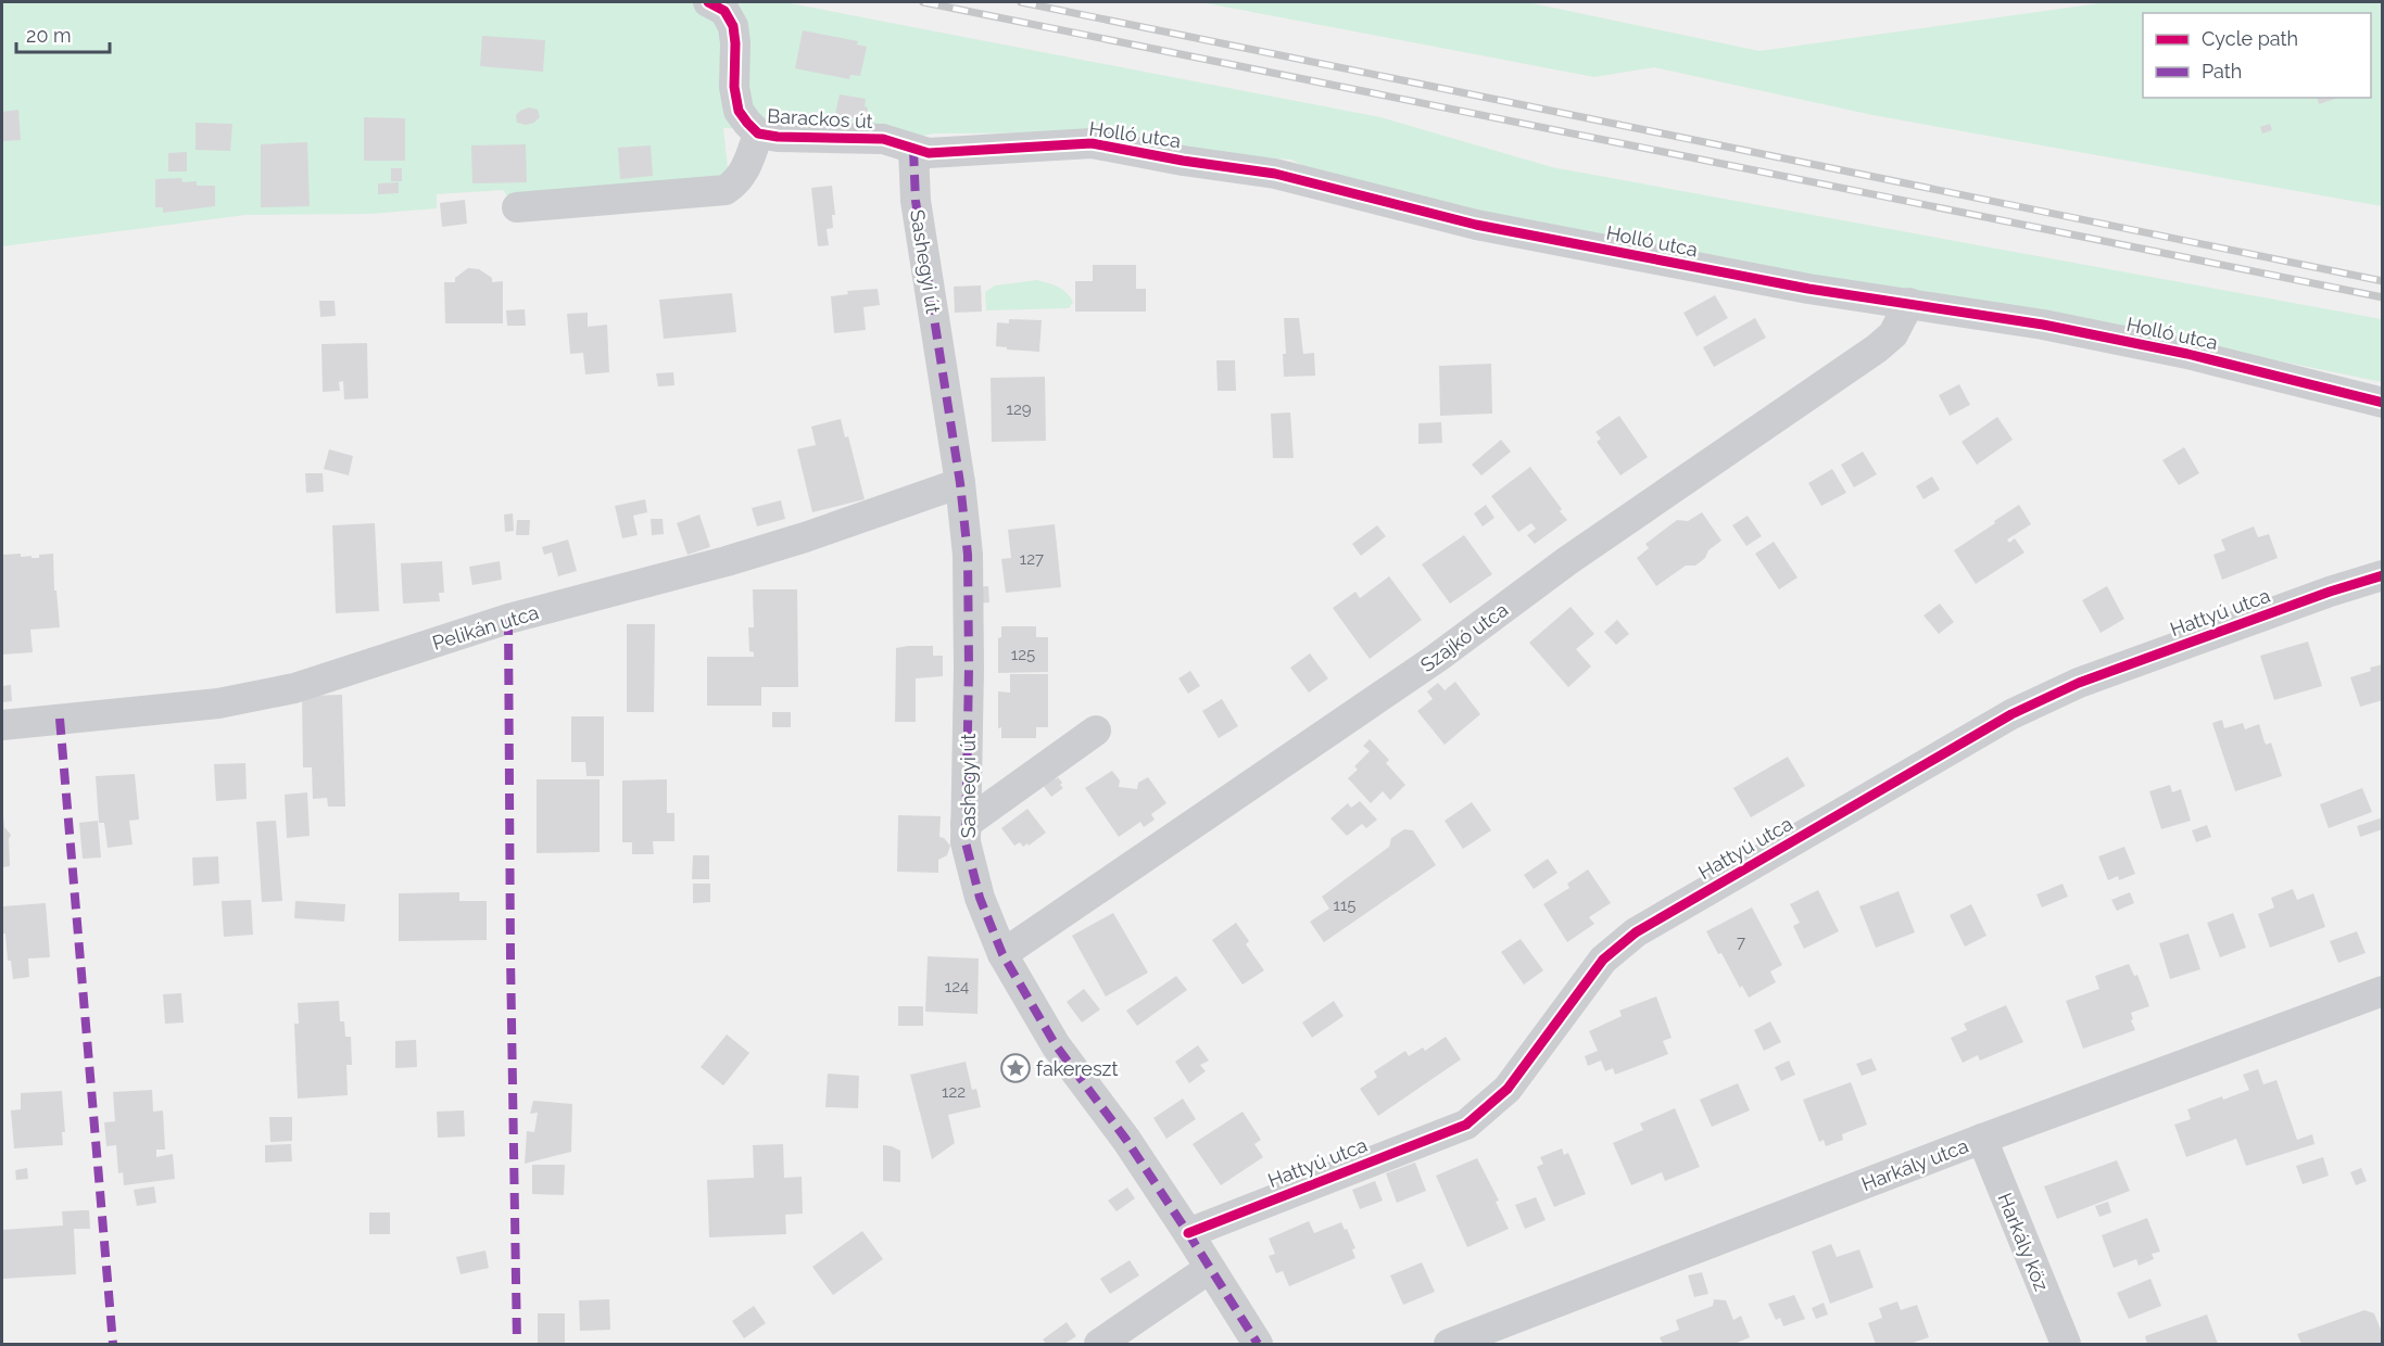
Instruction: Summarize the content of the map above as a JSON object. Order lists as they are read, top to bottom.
{
  "streets": {
    "street": [
      "Barackos út",
      "Holló utca",
      "Sashegyi út",
      "Hattyú utca",
      "Pelikán utca",
      "Szajkó utca",
      "Harkály utca",
      "Harkály köz"
    ]
  },
  "crossings": [
    ["Barackos út", "Holló utca"],
    ["Barackos út", "Sashegyi út"],
    ["Holló utca", "Sashegyi út"],
    ["Holló utca", "Szajkó utca"],
    ["Sashegyi út", "Hattyú utca"],
    ["Sashegyi út", "Pelikán utca"],
    ["Sashegyi út", "Szajkó utca"],
    ["Harkály utca", "Harkály köz"]
  ],
  "places": {
    "place": ["fakereszt"]
  },
  "house_numbers": [
    "129",
    "127",
    "125",
    "115",
    "7",
    "124",
    "122"
  ],
  "legend": ["Cycle path", "Path"],
  "scale_bar": "20 m"
}
